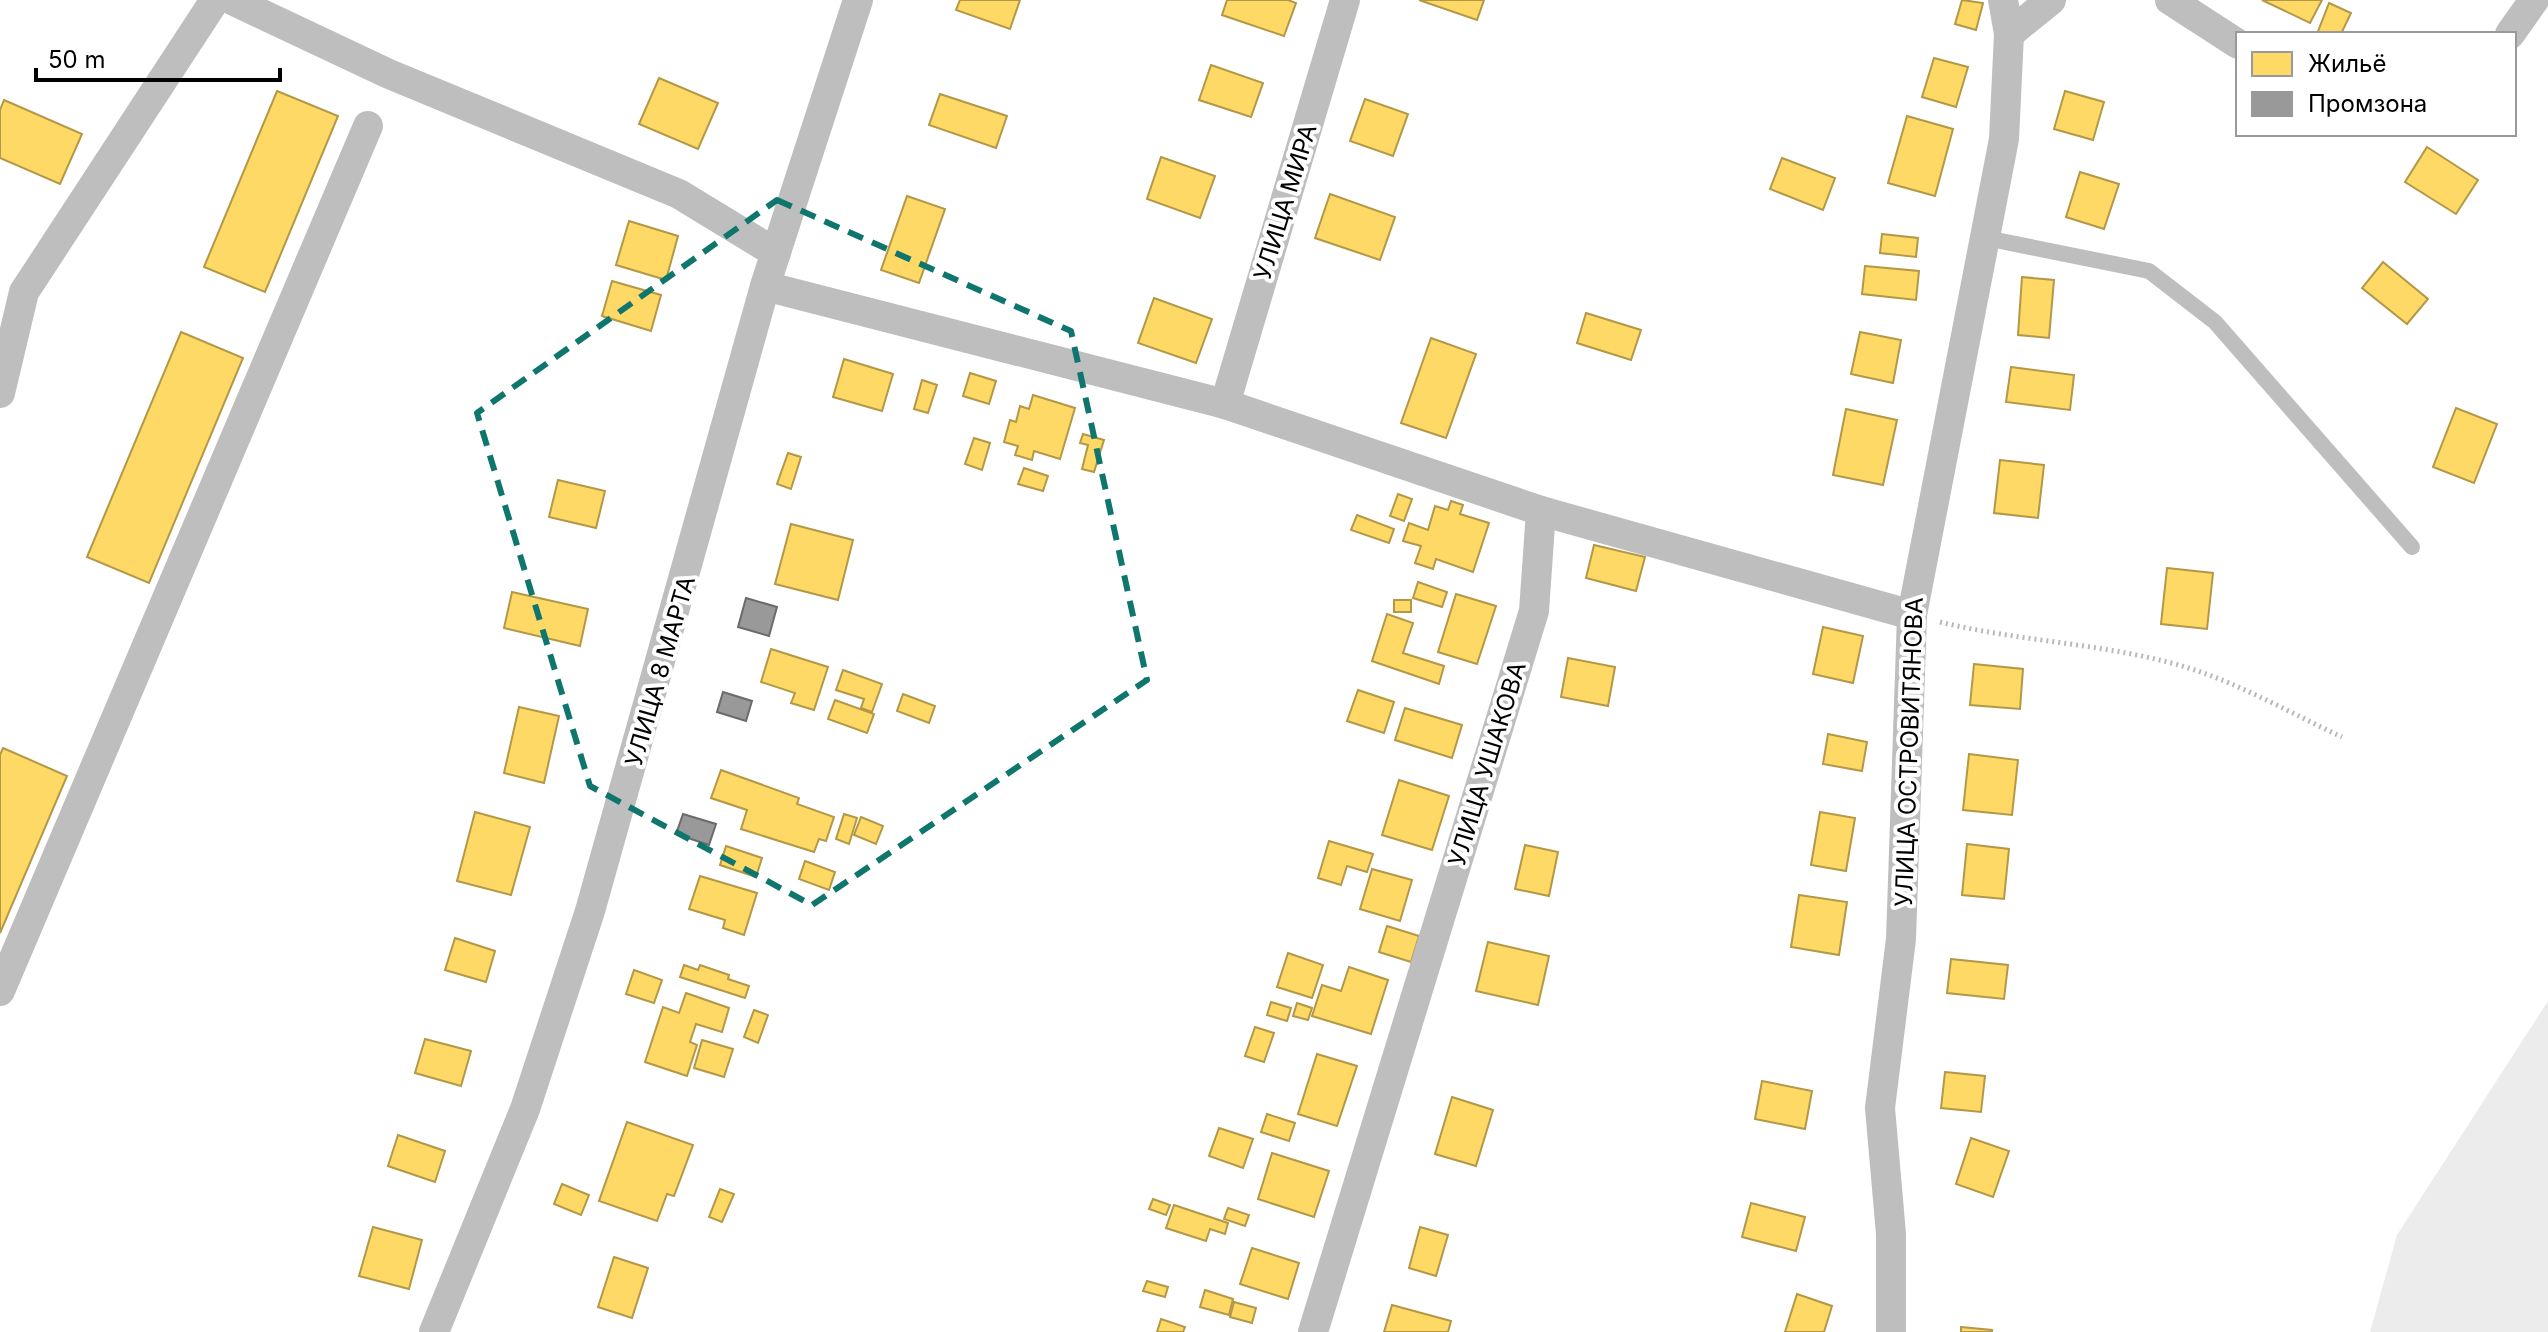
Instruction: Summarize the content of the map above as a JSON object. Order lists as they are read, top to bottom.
{
  "streets": {
    "street": [
      "УЛИЦА МИРА",
      "УЛИЦА 8 МАРТА",
      "УЛИЦА ОСТРОВИТЯНОВА",
      "УЛИЦА УШАКОВА"
    ]
  },
  "legend": ["Жильё", "Промзона"],
  "scale_bar": "50 m"
}
